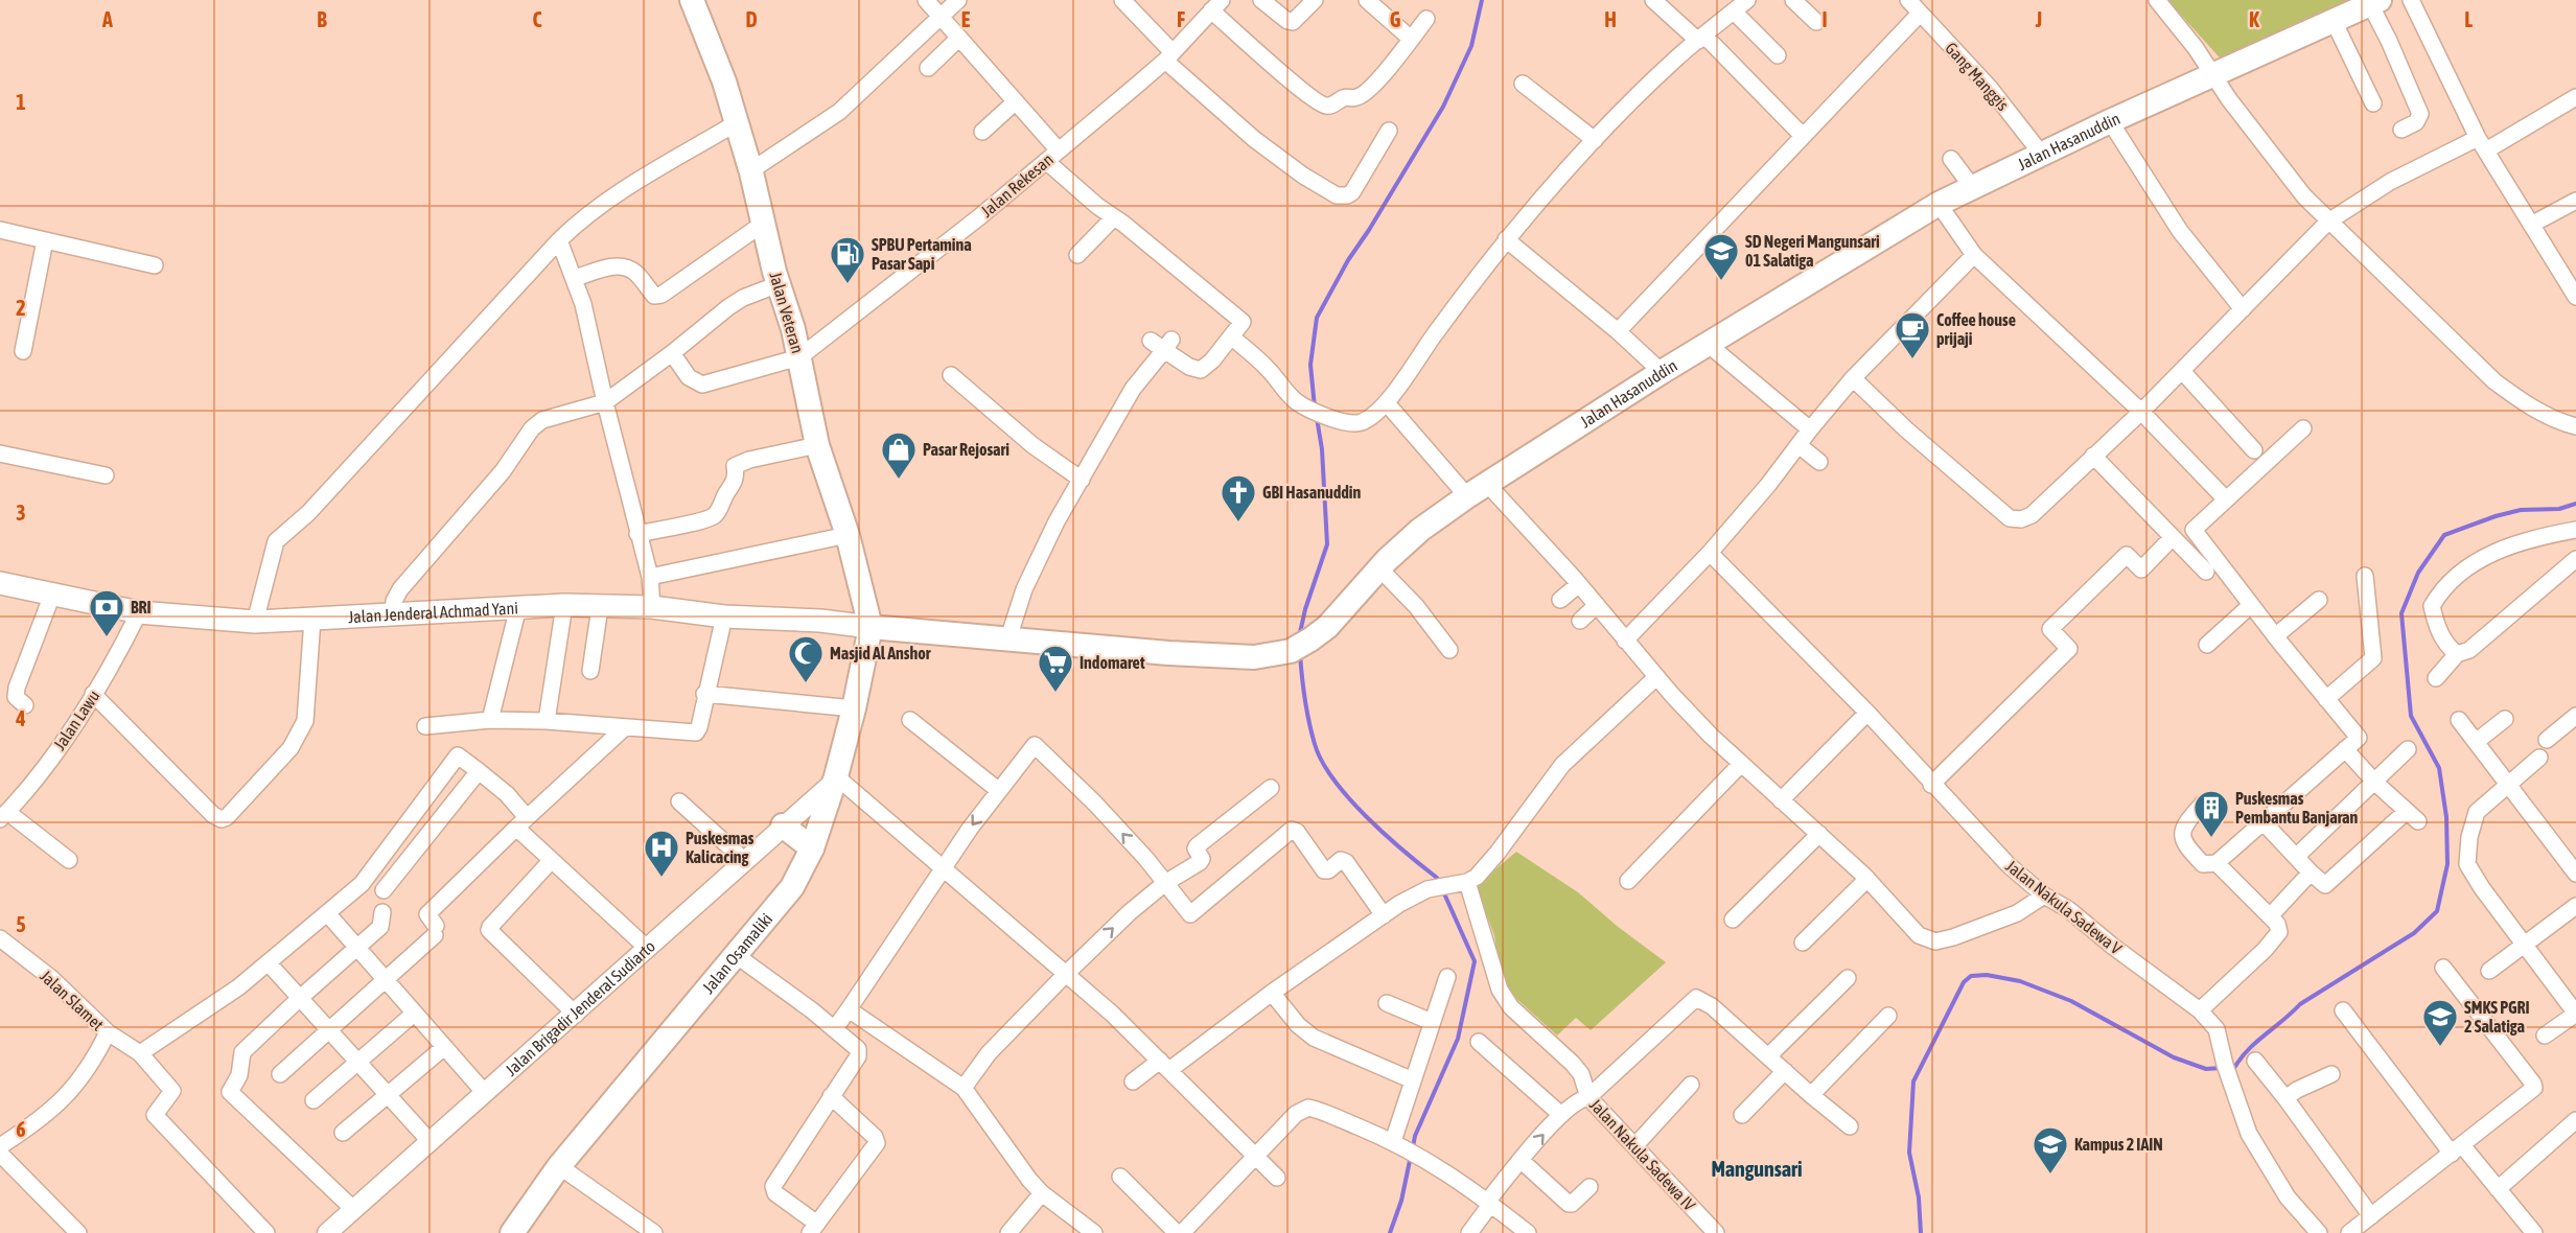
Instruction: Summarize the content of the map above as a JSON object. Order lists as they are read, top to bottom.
{
  "streets": {
    "main road": [
      "Jalan Hasanuddin",
      "Jalan Veteran",
      "Jalan Jenderal Achmad Yani",
      "Jalan Osamaliki"
    ],
    "street": [
      "Gang Manggis",
      "Jalan Rekesan",
      "Jalan Lawu",
      "Jalan Nakula Sadewa V",
      "Jalan Slamet",
      "Jalan Brigadir Jenderal Sudiarto",
      "Jalan Nakula Sadewa IV"
    ]
  },
  "crossings": [
    ["Gang Manggis", "Jalan Hasanuddin"],
    ["Jalan Hasanuddin", "Jalan Veteran"],
    ["Jalan Hasanuddin", "Jalan Jenderal Achmad Yani"],
    ["Jalan Hasanuddin", "Jalan Osamaliki"],
    ["Jalan Rekesan", "Jalan Veteran"],
    ["Jalan Veteran", "Jalan Jenderal Achmad Yani"],
    ["Jalan Veteran", "Jalan Osamaliki"],
    ["Jalan Jenderal Achmad Yani", "Jalan Lawu"],
    ["Jalan Jenderal Achmad Yani", "Jalan Osamaliki"],
    ["Jalan Osamaliki", "Jalan Brigadir Jenderal Sudiarto"]
  ],
  "districts": ["Mangunsari"],
  "places": {
    "school or university": ["SD Negeri Mangunsari 01 Salatiga", "SMKS PGRI 2 Salatiga", "Kampus 2 IAIN"],
    "fuel station": ["SPBU Pertamina Pasar Sapi"],
    "cafe": ["Coffee house prijaji"],
    "shop": ["Pasar Rejosari"],
    "church": ["GBI Hasanuddin"],
    "bank": ["BRI"],
    "mosque": ["Masjid Al Anshor"],
    "supermarket": ["Indomaret"],
    "building": ["Puskesmas Pembantu Banjaran"],
    "hospital": ["Puskesmas Kalicacing"]
  },
  "grid": {
    "columns": [
      "A",
      "B",
      "C",
      "D",
      "E",
      "F",
      "G",
      "H",
      "I",
      "J",
      "K",
      "L"
    ],
    "rows": [
      "1",
      "2",
      "3",
      "4",
      "5",
      "6"
    ]
  }
}
